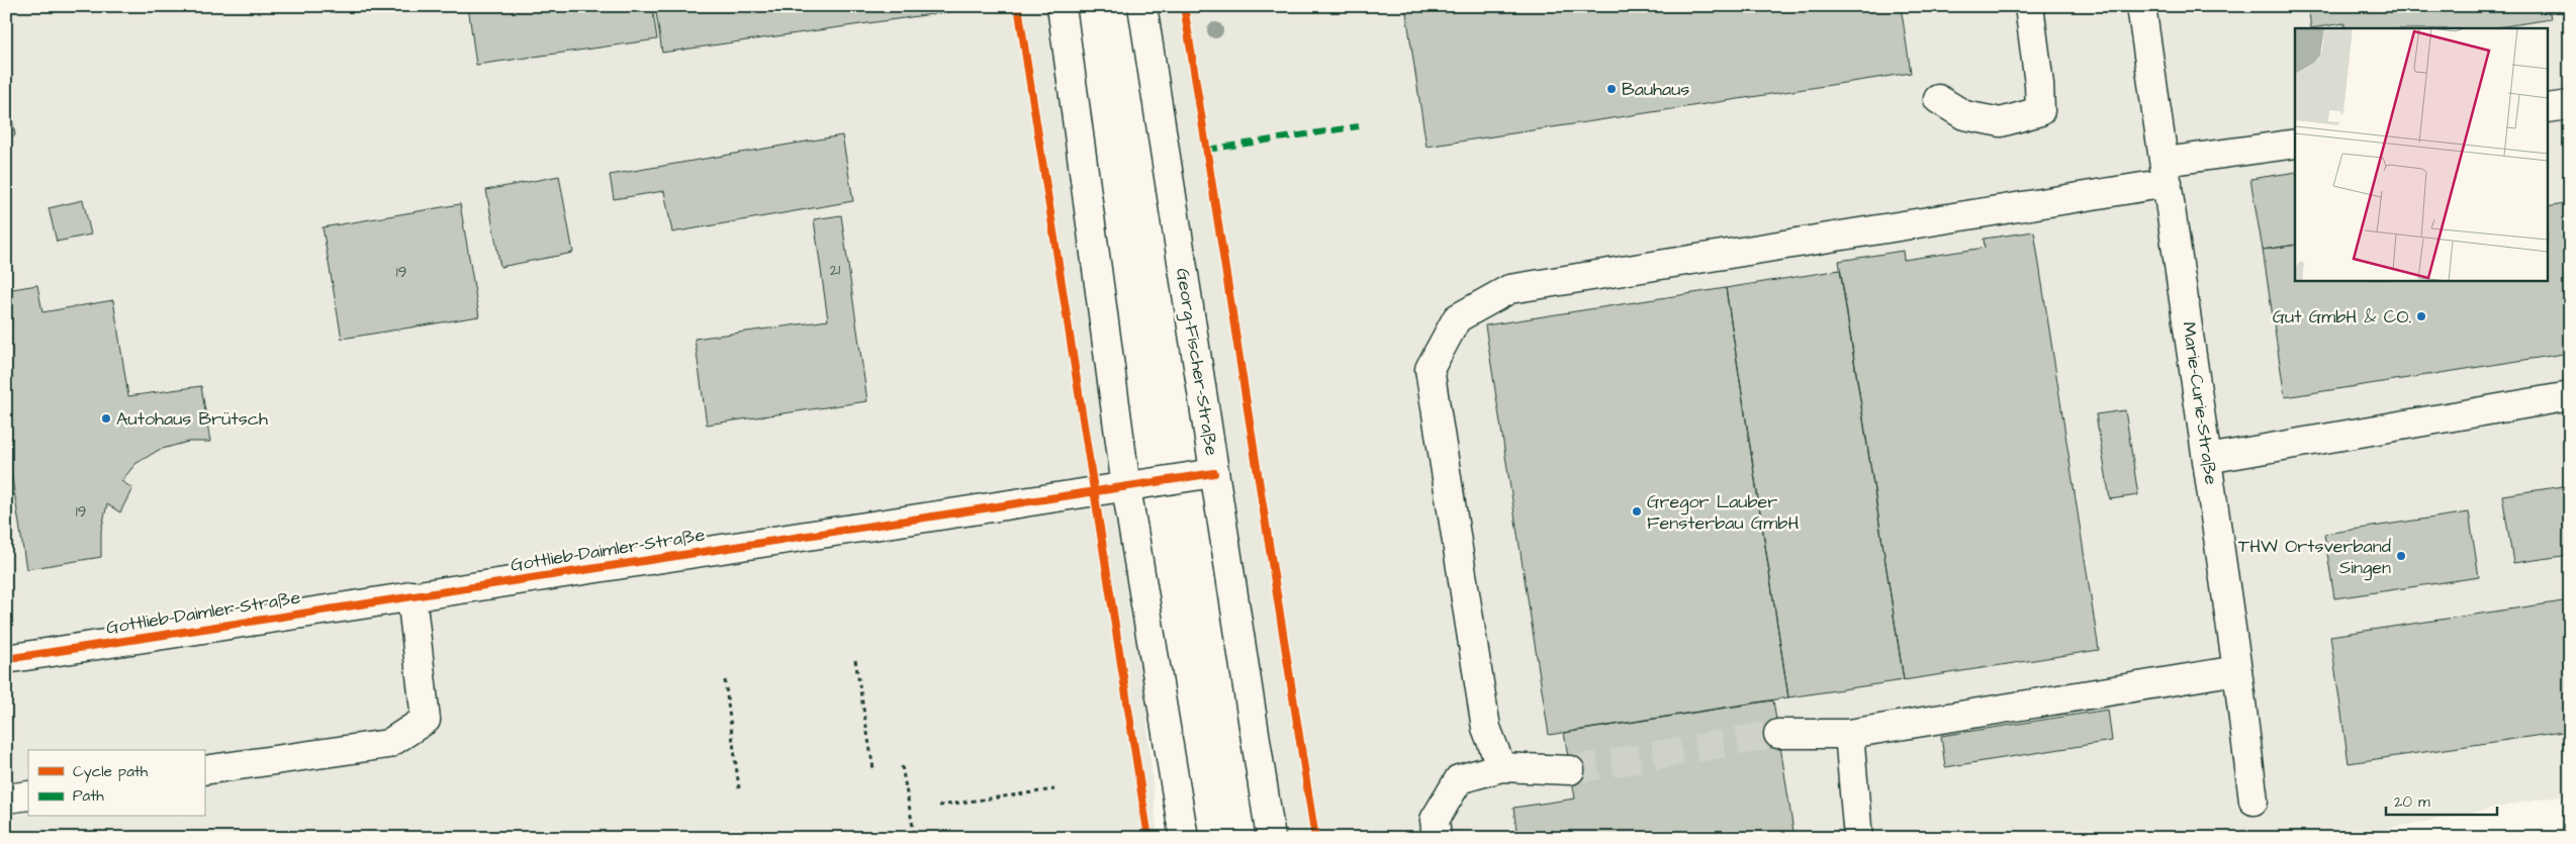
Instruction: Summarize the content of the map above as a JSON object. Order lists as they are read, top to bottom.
{
  "streets": {
    "street": ["Georg-Fischer-Straße", "Marie-Curie-Straße", "Gottlieb-Daimler-Straße"]
  },
  "crossings": [
    ["Georg-Fischer-Straße", "Gottlieb-Daimler-Straße"]
  ],
  "places": [
    "Bauhaus",
    "Gut GmbH & CO.",
    "Autohaus Brütsch",
    "Gregor Lauber Fensterbau GmbH",
    "THW Ortsverband Singen"
  ],
  "house_numbers": ["21", "19", "19"],
  "legend": ["Cycle path", "Path"],
  "scale_bar": "20 m"
}
